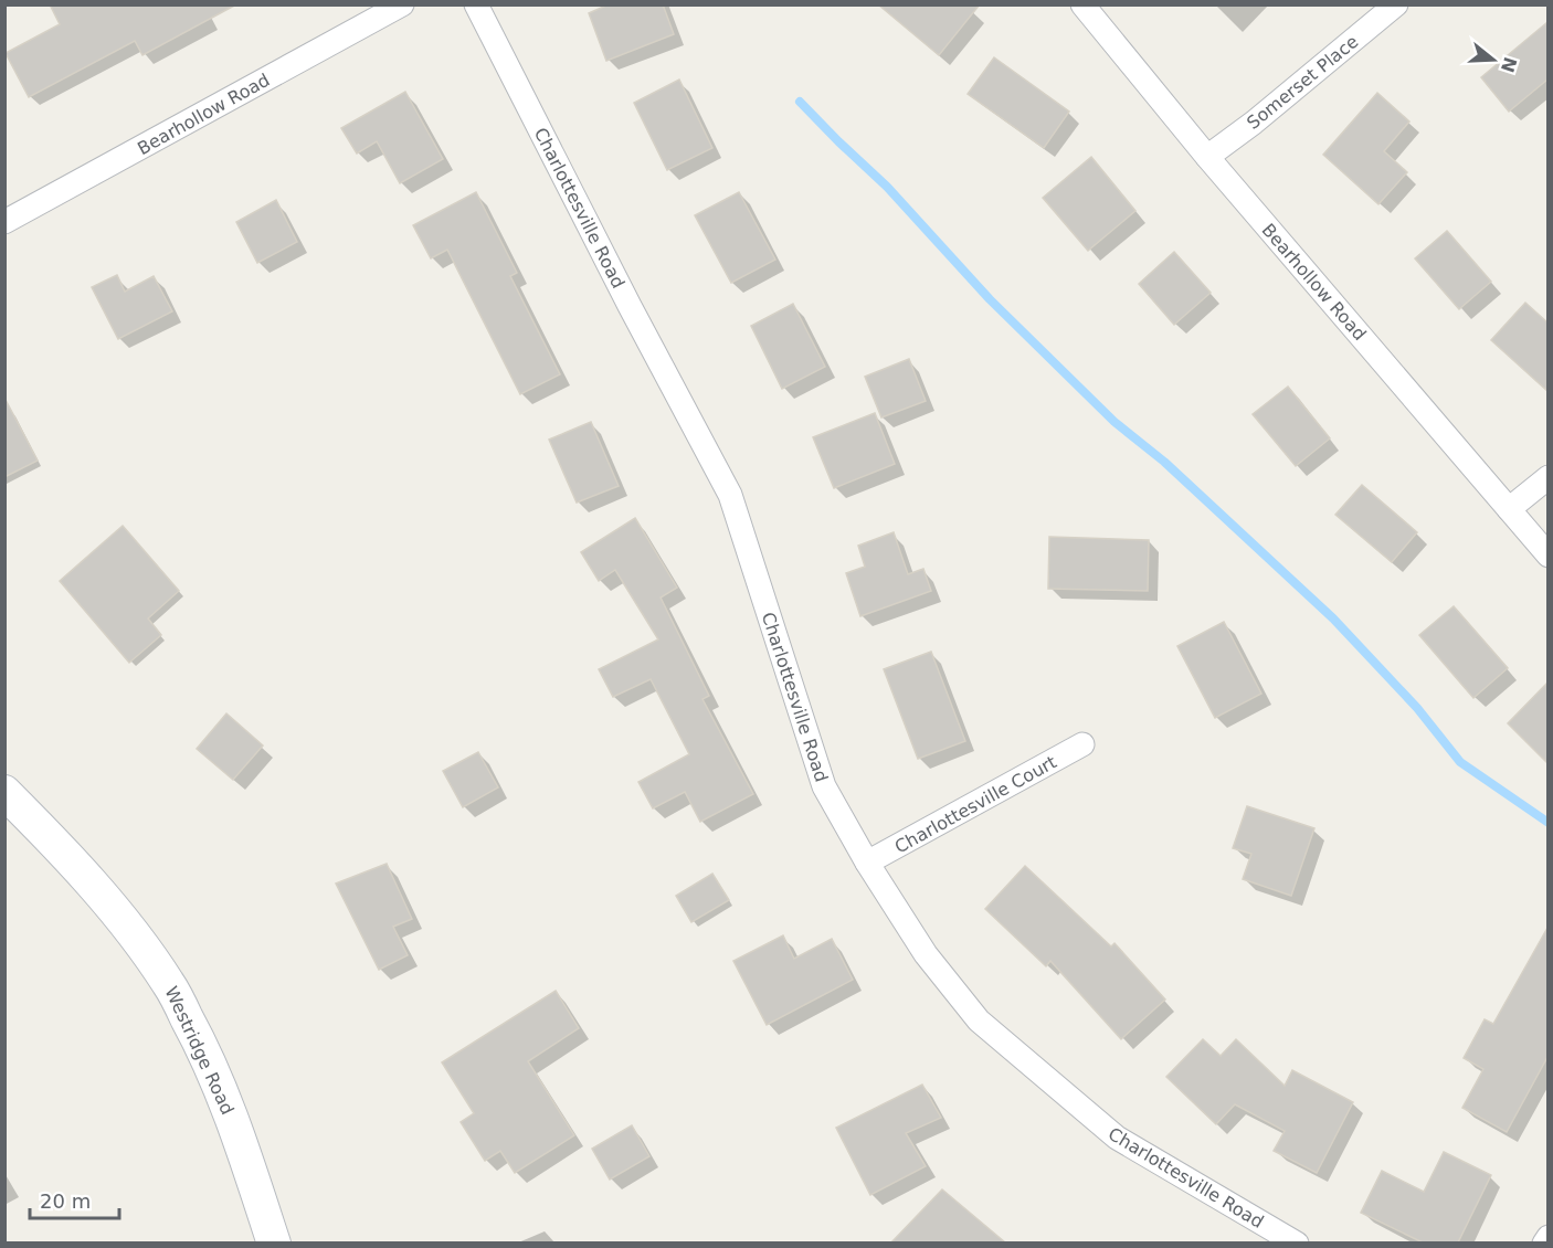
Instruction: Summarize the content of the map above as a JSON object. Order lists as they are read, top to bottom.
{
  "streets": {
    "main road": ["Westridge Road"],
    "street": [
      "Somerset Place",
      "Bearhollow Road",
      "Charlottesville Road",
      "Charlottesville Court"
    ]
  },
  "crossings": [
    ["Somerset Place", "Bearhollow Road"],
    ["Charlottesville Road", "Charlottesville Court"]
  ],
  "scale_bar": "20 m",
  "north": "right"
}
